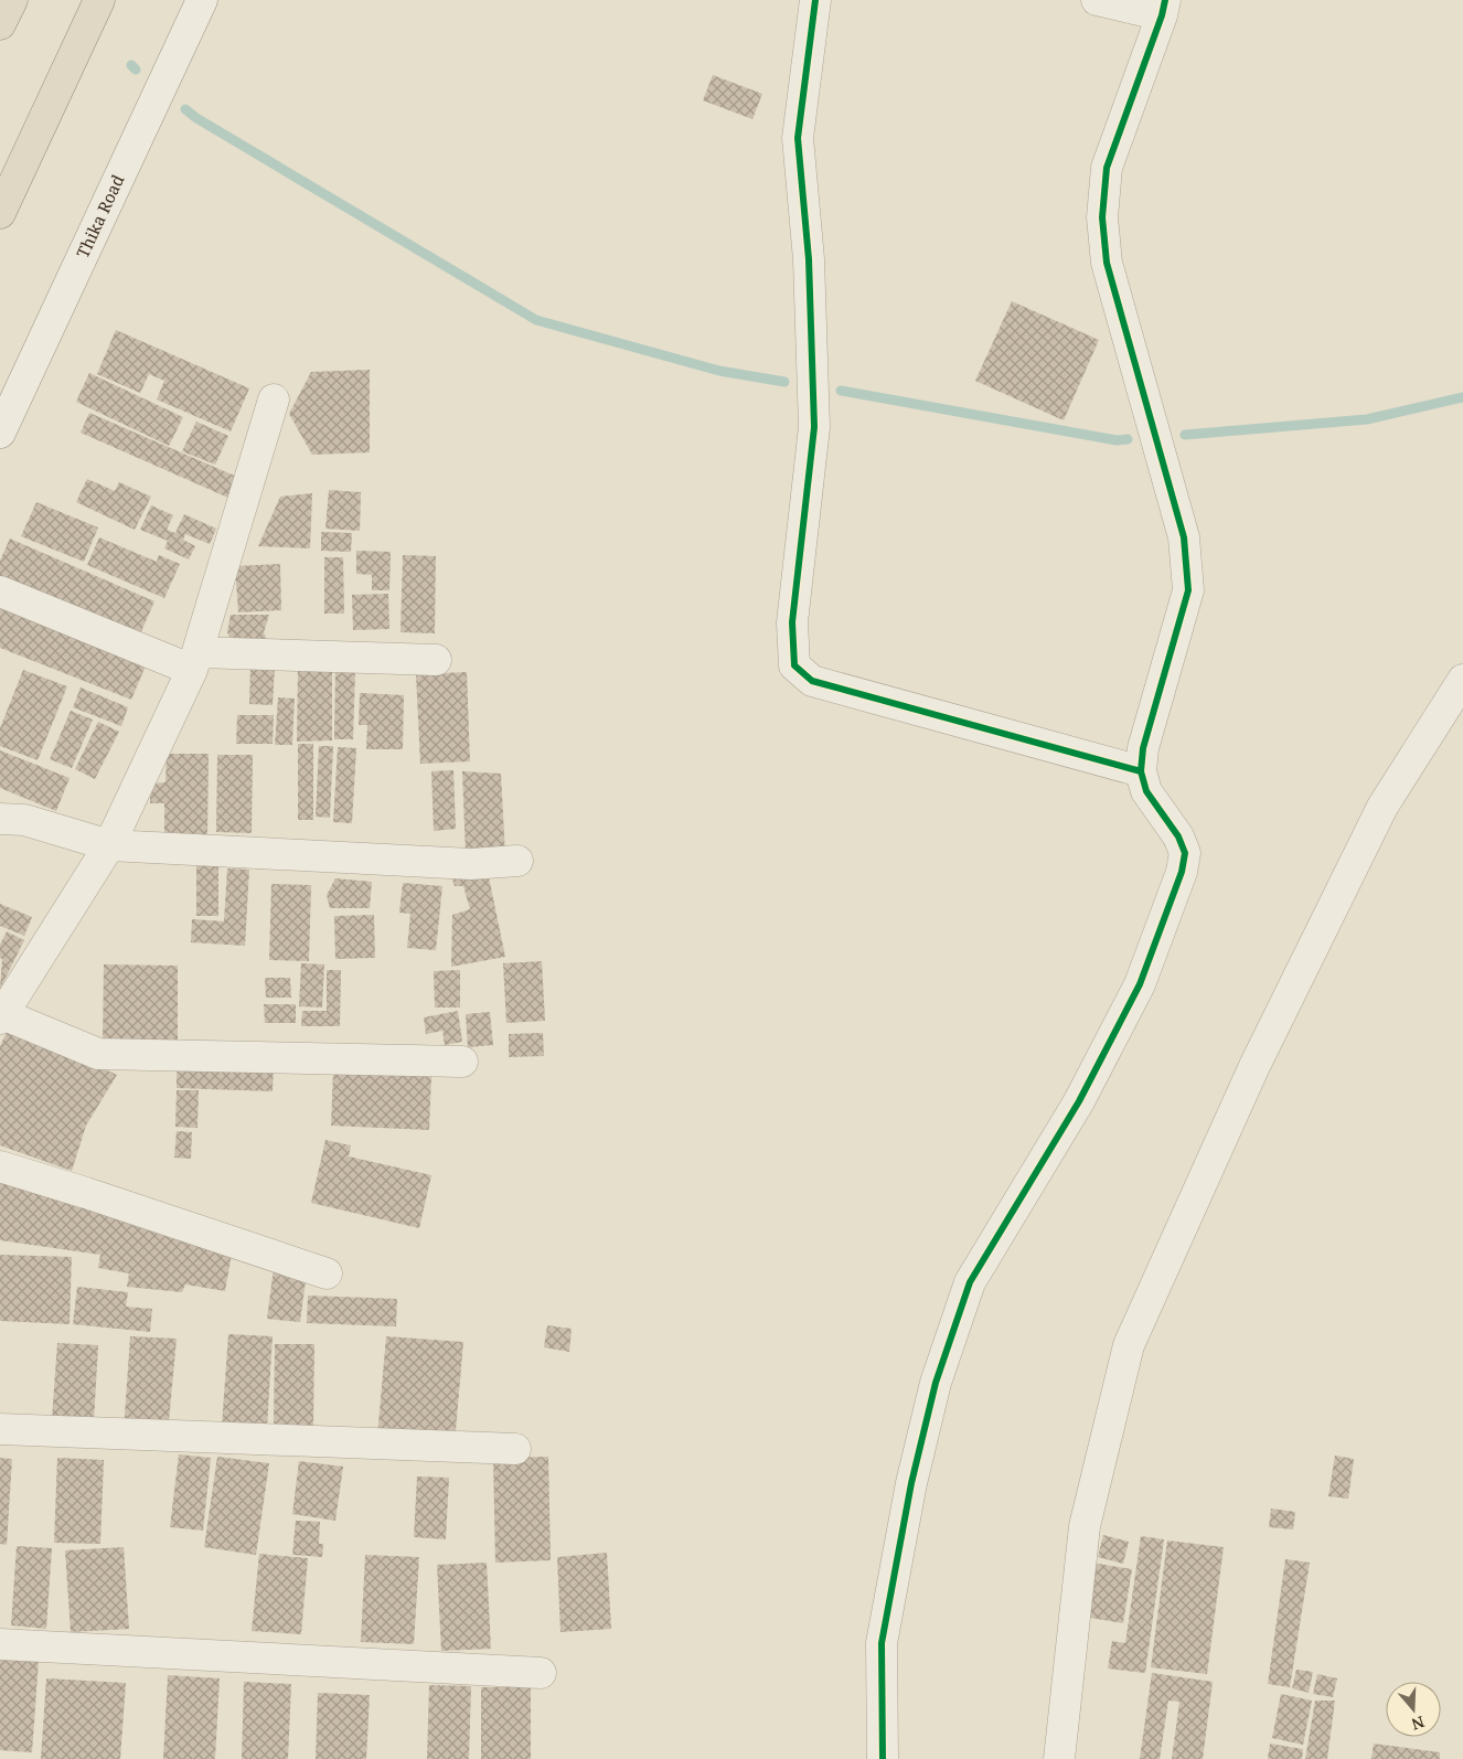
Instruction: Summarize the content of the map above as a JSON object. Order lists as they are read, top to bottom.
{
  "streets": {
    "street": ["Thika Road"]
  },
  "north": "bottom"
}
